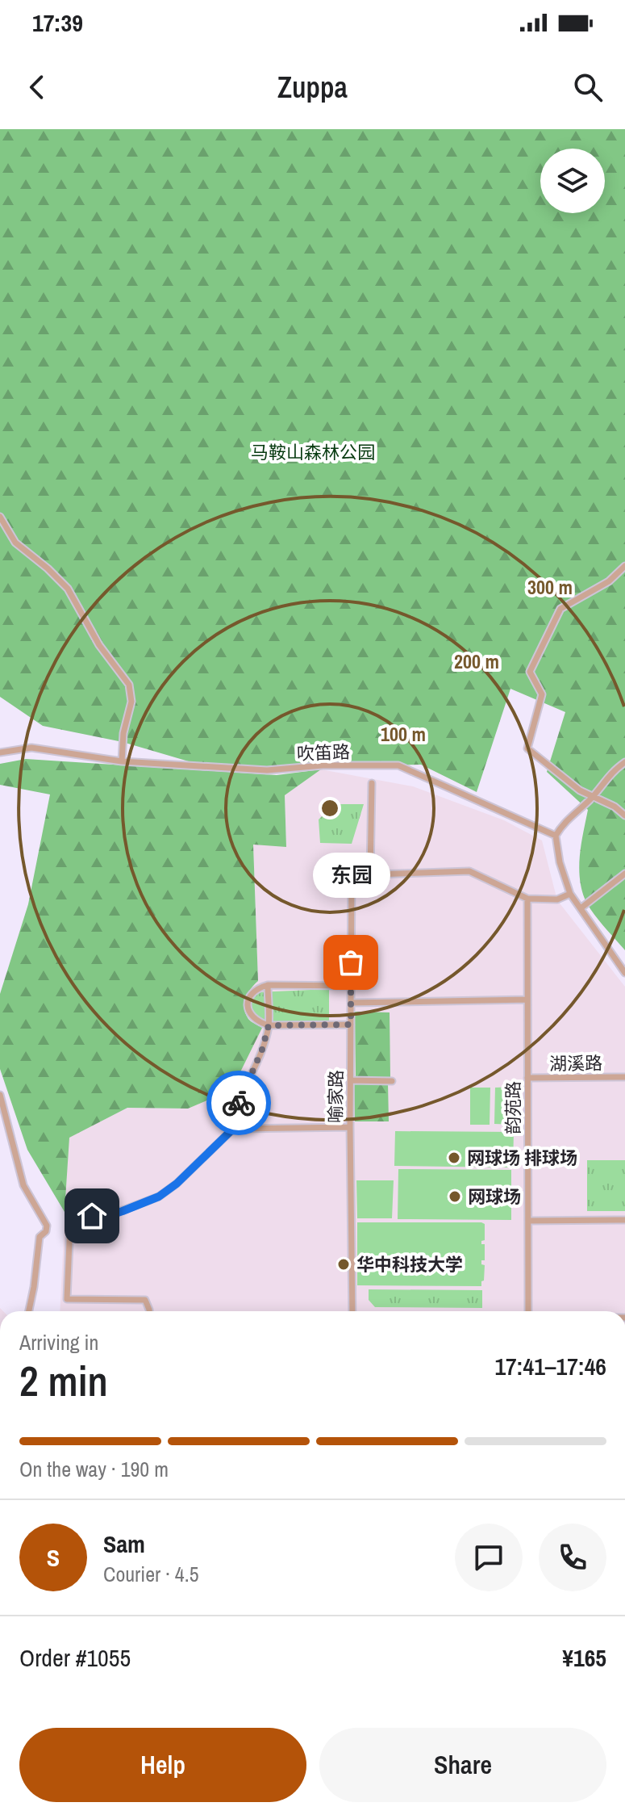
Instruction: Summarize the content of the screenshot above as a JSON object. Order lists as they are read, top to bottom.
{
  "streets": {
    "street": [
      "吹笛路",
      "湖溪路",
      "喻家路",
      "韵苑路"
    ]
  },
  "crossings": [
    ["湖溪路", "韵苑路"]
  ],
  "parks": ["马鞍山森林公园"],
  "places": [
    "东园",
    "网球场 排球场",
    "网球场",
    "华中科技大学"
  ],
  "page": {
    "status": "17:39",
    "header": "Zuppa",
    "bubble": "东园",
    "heading": ["2 min", "Arriving in", "17:41–17:46"],
    "panel": [
      "Sam",
      "Courier · 4.5",
      "Order #1055",
      "¥165"
    ],
    "bar": "On the way · 190 m",
    "round": "S",
    "buttons": ["Help", "Share"]
  },
  "rings": ["300 m", "200 m", "100 m"]
}
